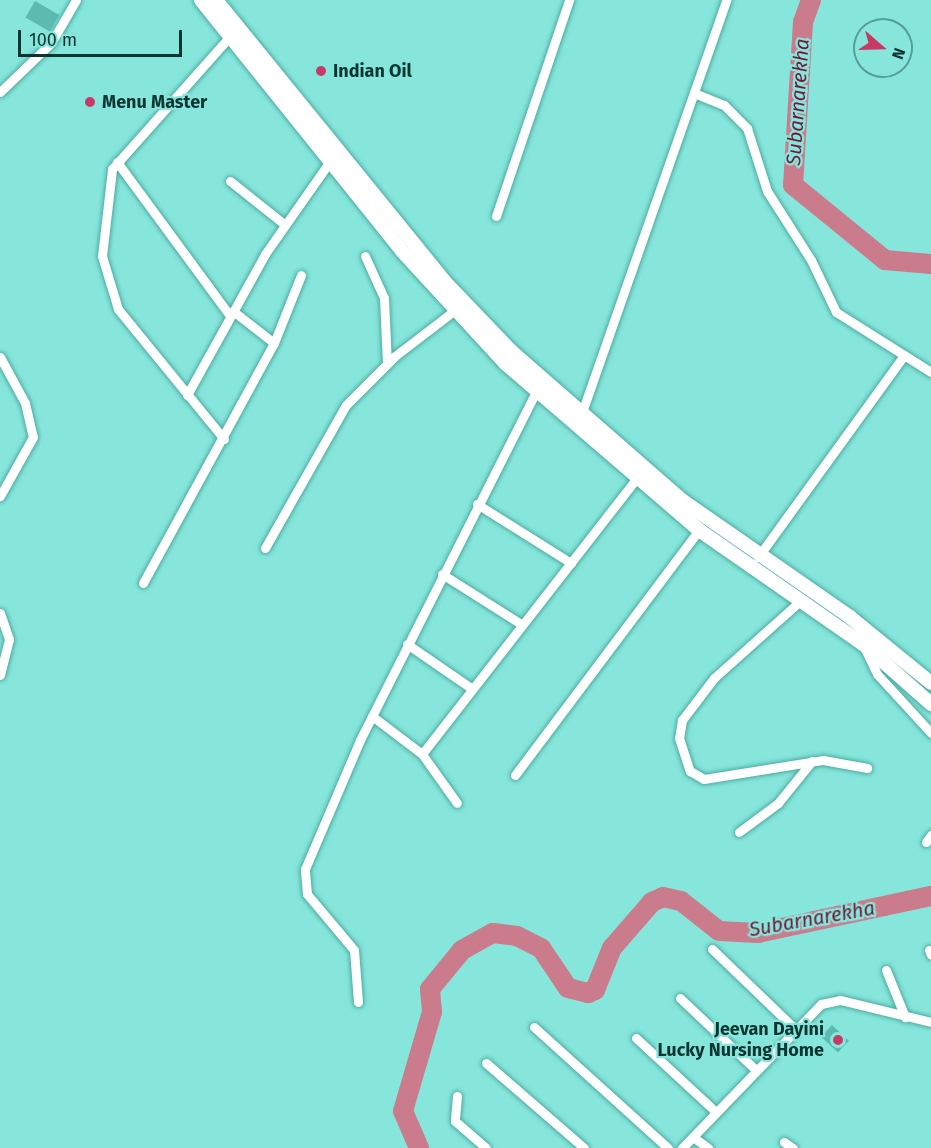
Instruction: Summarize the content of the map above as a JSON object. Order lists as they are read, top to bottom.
{
  "water": ["Subarnarekha"],
  "places": ["Indian Oil", "Menu Master", "Jeevan Dayini Lucky Nursing Home"],
  "scale_bar": "100 m",
  "north": "right"
}
